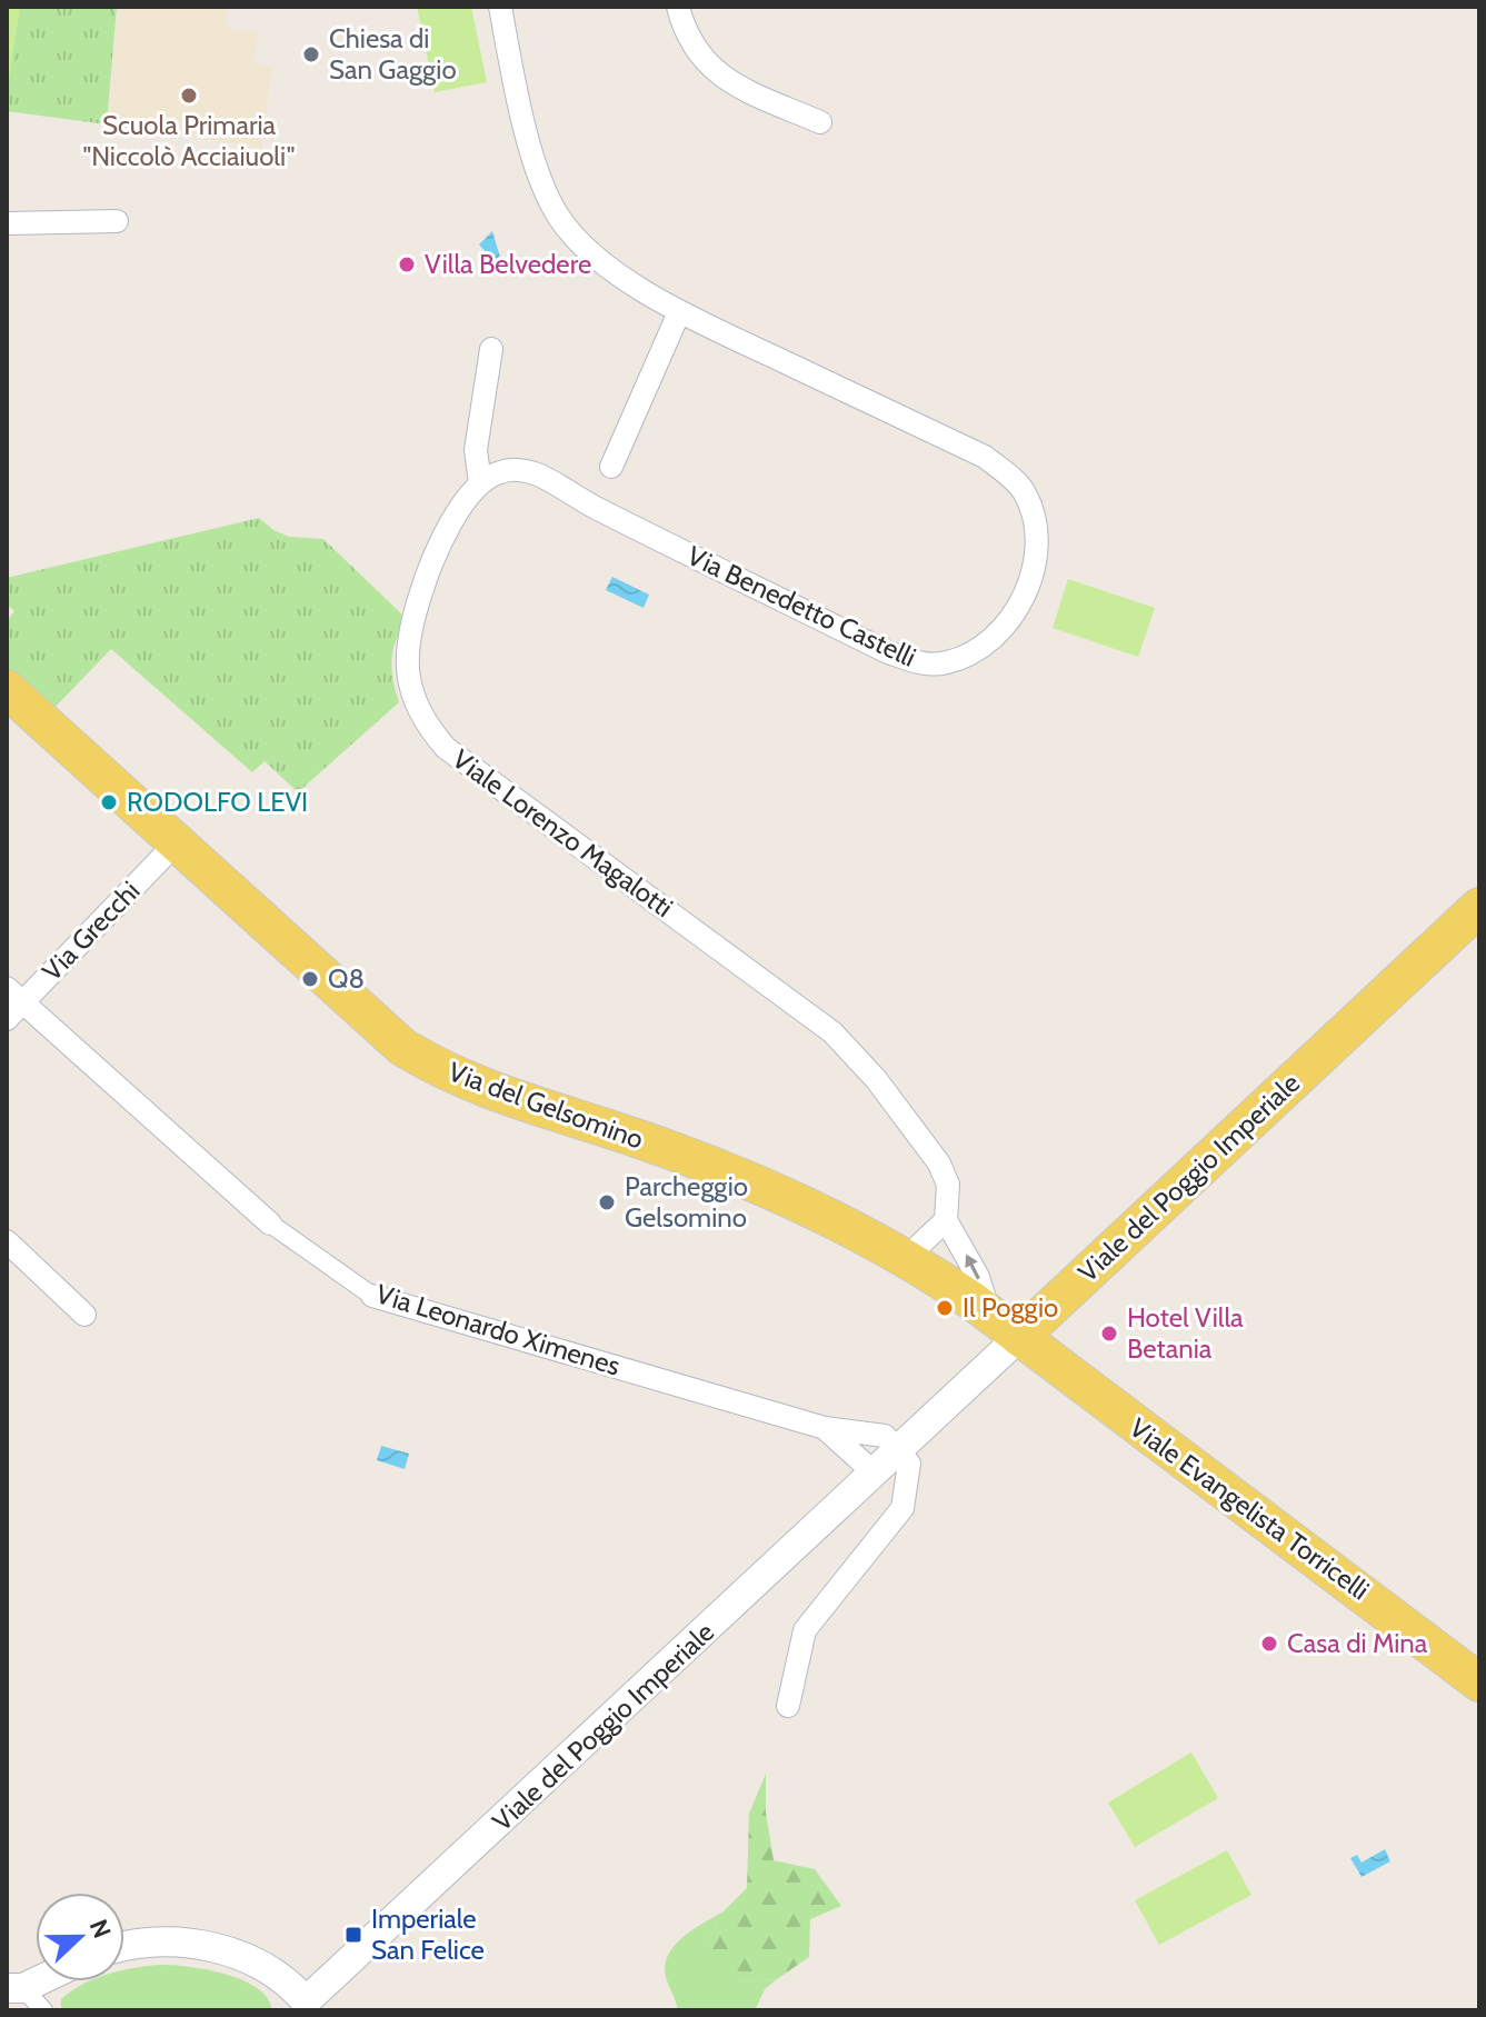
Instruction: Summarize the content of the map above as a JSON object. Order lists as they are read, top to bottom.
{
  "streets": {
    "main road": ["Via del Gelsomino", "Viale del Poggio Imperiale", "Viale Evangelista Torricelli"],
    "street": [
      "Via Benedetto Castelli",
      "Viale Lorenzo Magalotti",
      "Via Grecchi",
      "Via Leonardo Ximenes"
    ]
  },
  "crossings": [
    ["Via Benedetto Castelli", "Viale Lorenzo Magalotti"],
    ["Viale Lorenzo Magalotti", "Via del Gelsomino"],
    ["Viale Lorenzo Magalotti", "Viale del Poggio Imperiale"],
    ["Viale Lorenzo Magalotti", "Viale Evangelista Torricelli"],
    ["Via Grecchi", "Via del Gelsomino"],
    ["Via Grecchi", "Via Leonardo Ximenes"],
    ["Via del Gelsomino", "Viale del Poggio Imperiale"],
    ["Via del Gelsomino", "Viale Evangelista Torricelli"],
    ["Viale del Poggio Imperiale", "Via Leonardo Ximenes"],
    ["Viale del Poggio Imperiale", "Viale Evangelista Torricelli"]
  ],
  "places": {
    "other": [
      "Chiesa di San Gaggio",
      "Scuola Primaria \"Niccolò Acciaiuoli\"",
      "Villa Belvedere",
      "RODOLFO LEVI",
      "Q8",
      "Parcheggio Gelsomino",
      "Il Poggio",
      "Hotel Villa Betania",
      "Casa di Mina"
    ],
    "transit": ["Imperiale San Felice"]
  },
  "north": "right"
}
